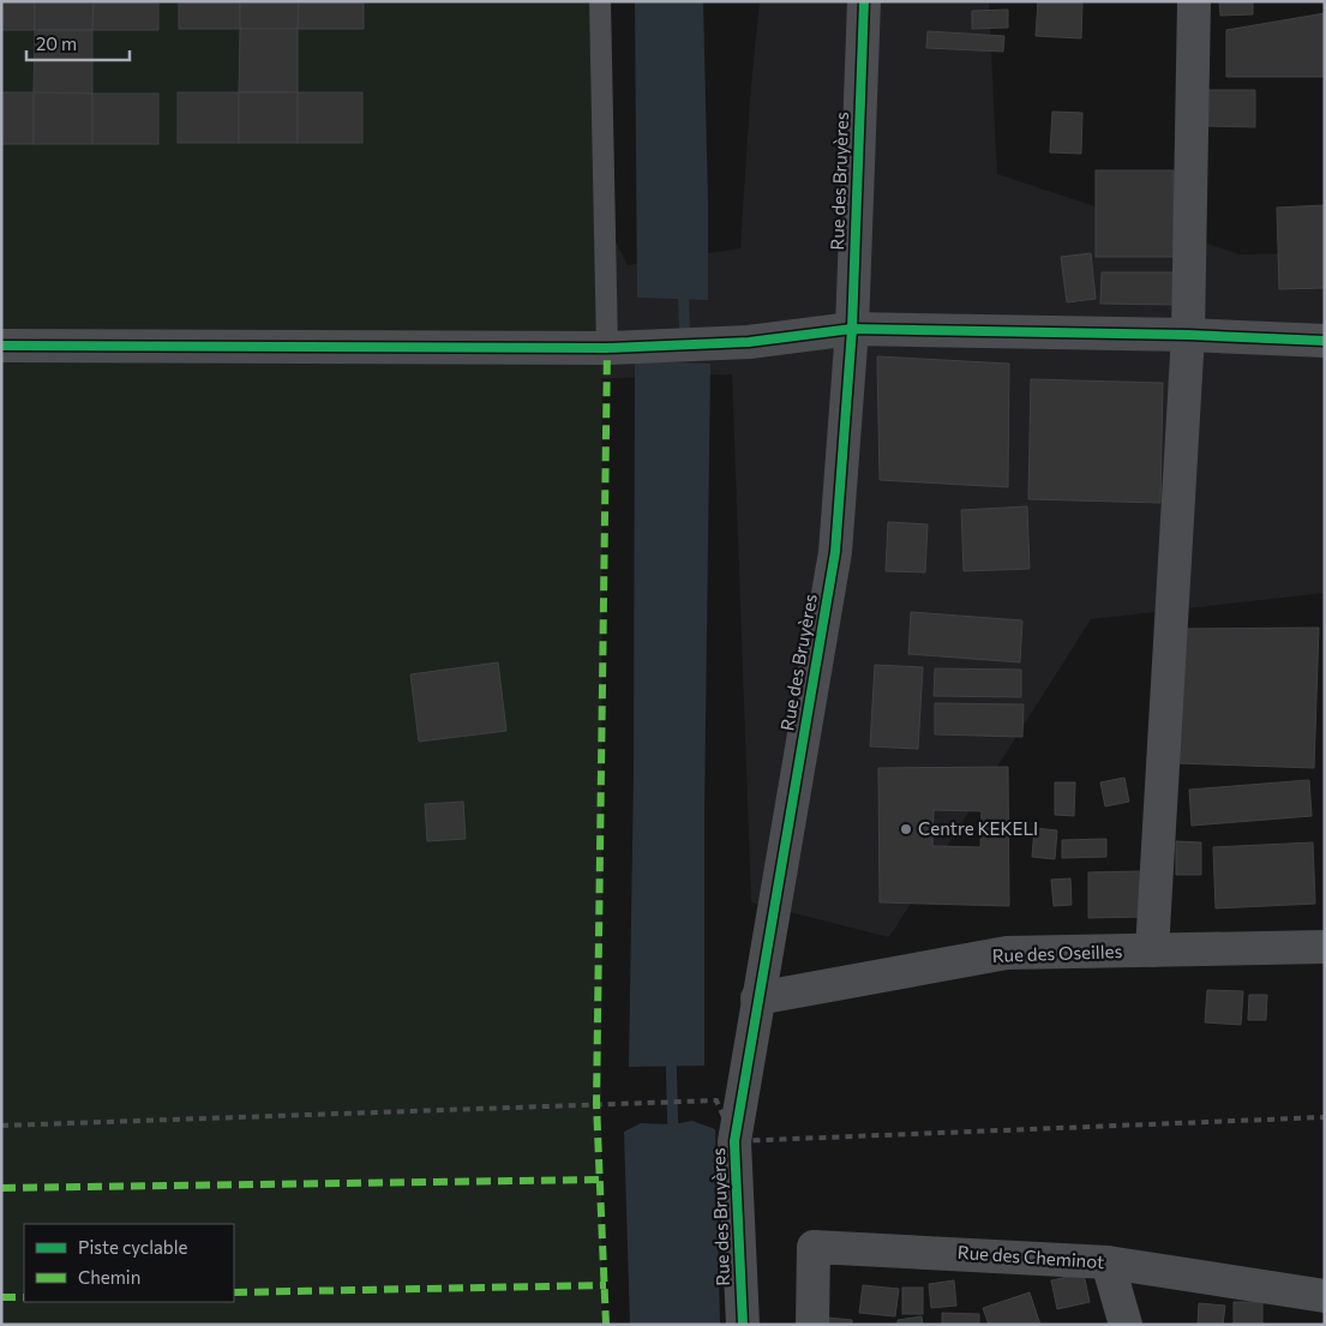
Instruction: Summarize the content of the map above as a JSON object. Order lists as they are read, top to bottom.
{
  "streets": {
    "street": ["Rue des Bruyères", "Rue des Oseilles", "Rue des Cheminot"]
  },
  "crossings": [
    ["Rue des Bruyères", "Rue des Oseilles"]
  ],
  "places": ["Centre KEKELI"],
  "legend": ["Piste cyclable", "Chemin"],
  "scale_bar": "20 m"
}
